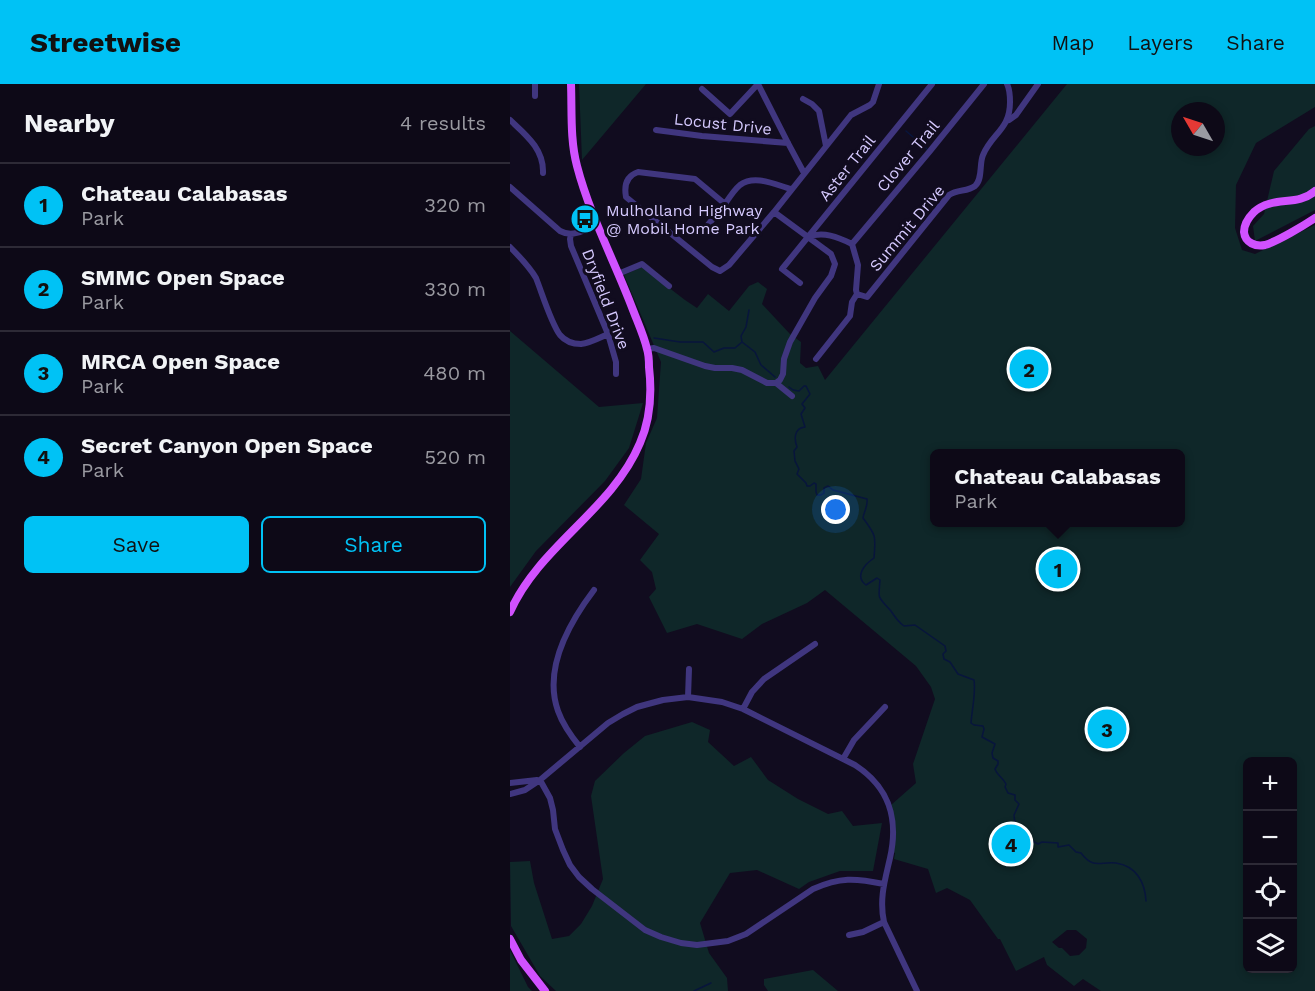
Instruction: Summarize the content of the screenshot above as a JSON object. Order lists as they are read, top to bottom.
{
  "streets": {
    "street": [
      "Locust Drive",
      "Clover Trail",
      "Aster Trail",
      "Summit Drive",
      "Dryfield Drive"
    ]
  },
  "crossings": [
    ["Clover Trail", "Summit Drive"],
    ["Aster Trail", "Summit Drive"]
  ],
  "places": {
    "bus stop": ["Mulholland Highway @ Mobil Home Park"]
  },
  "north": "top left",
  "page": {
    "header": "Streetwise",
    "nav": ["Map", "Layers", "Share"],
    "heading": ["Nearby", "4 results"],
    "list": [
      {
        "mark": "1",
        "name": "Chateau Calabasas",
        "note": "Park",
        "value": "320 m"
      },
      {
        "mark": "2",
        "name": "SMMC Open Space",
        "note": "Park",
        "value": "330 m"
      },
      {
        "mark": "3",
        "name": "MRCA Open Space",
        "note": "Park",
        "value": "480 m"
      },
      {
        "mark": "4",
        "name": "Secret Canyon Open Space",
        "note": "Park",
        "value": "520 m"
      }
    ],
    "pins": [
      "2",
      "1",
      "3",
      "4"
    ],
    "popup": ["Chateau Calabasas", "Park"],
    "buttons": ["Save", "Share"],
    "map_buttons": ["+", "−"]
  }
}
